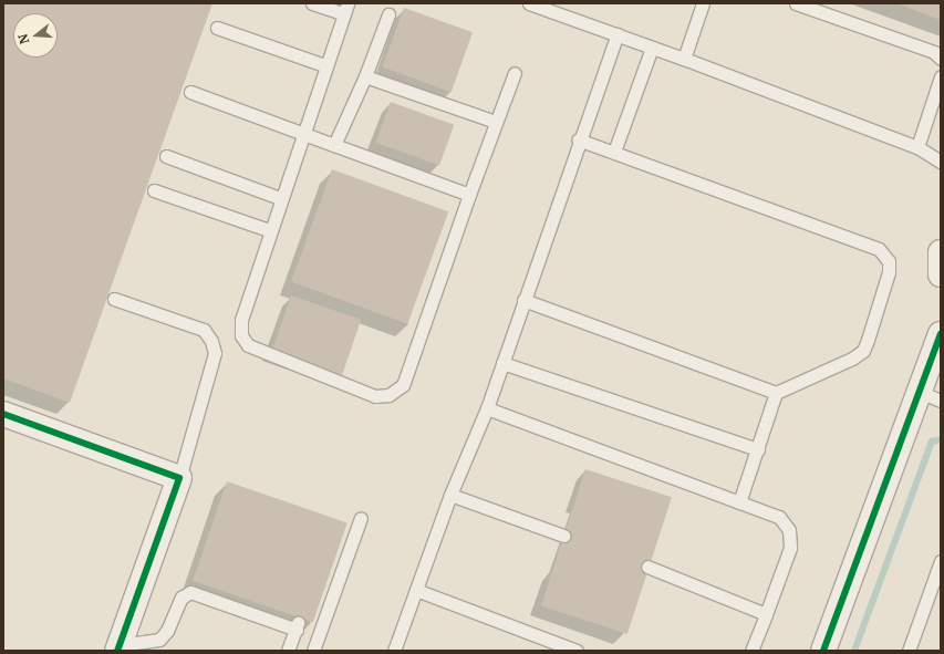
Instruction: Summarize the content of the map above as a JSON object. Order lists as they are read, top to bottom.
{
  "north": "left"
}
